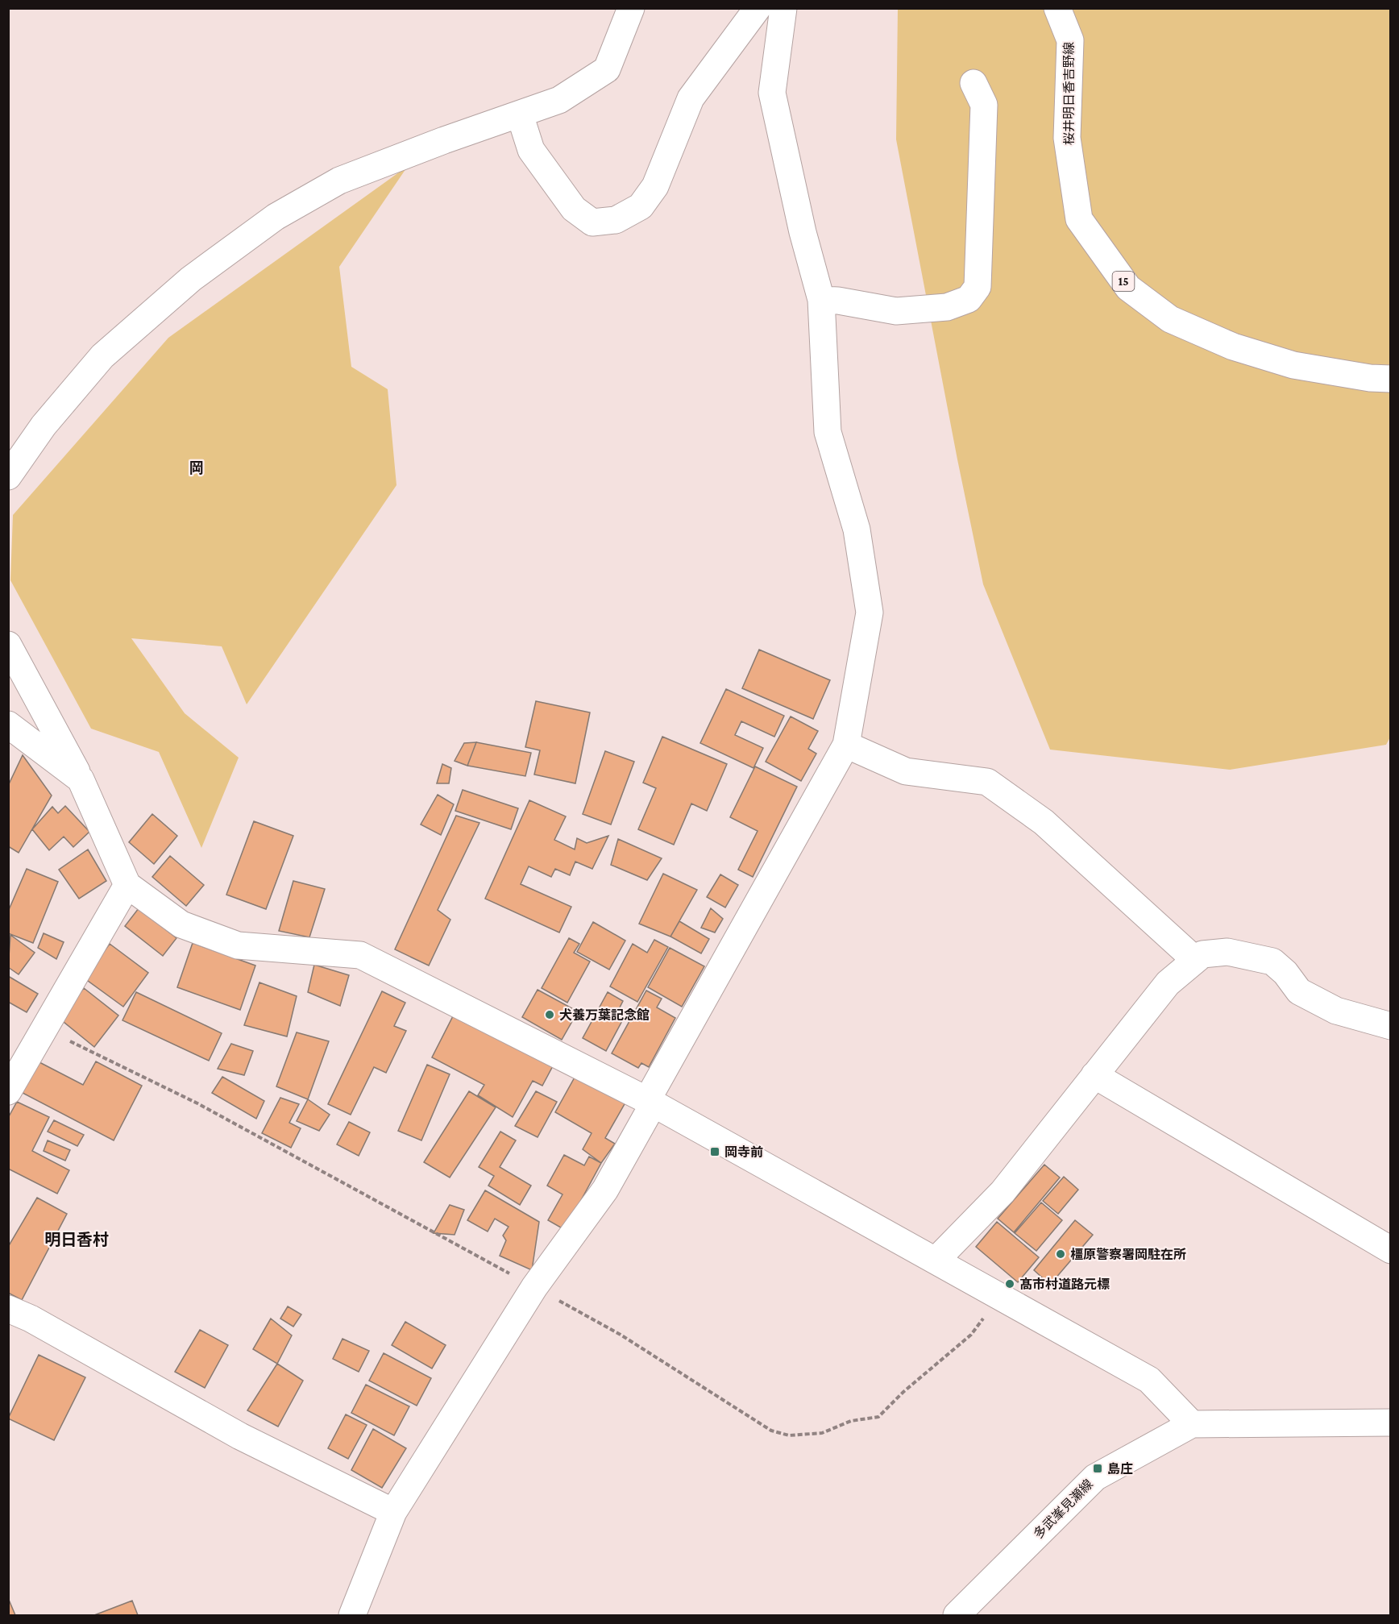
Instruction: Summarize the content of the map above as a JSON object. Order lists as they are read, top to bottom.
{
  "streets": {
    "street": ["桜井明日香吉野線", "15", "多武峯見瀬線"]
  },
  "districts": ["岡", "明日香村"],
  "places": {
    "other": ["犬養万葉記念館", "橿原警察署岡駐在所", "髙市村道路元標"],
    "transit": ["岡寺前", "島庄"]
  }
}
